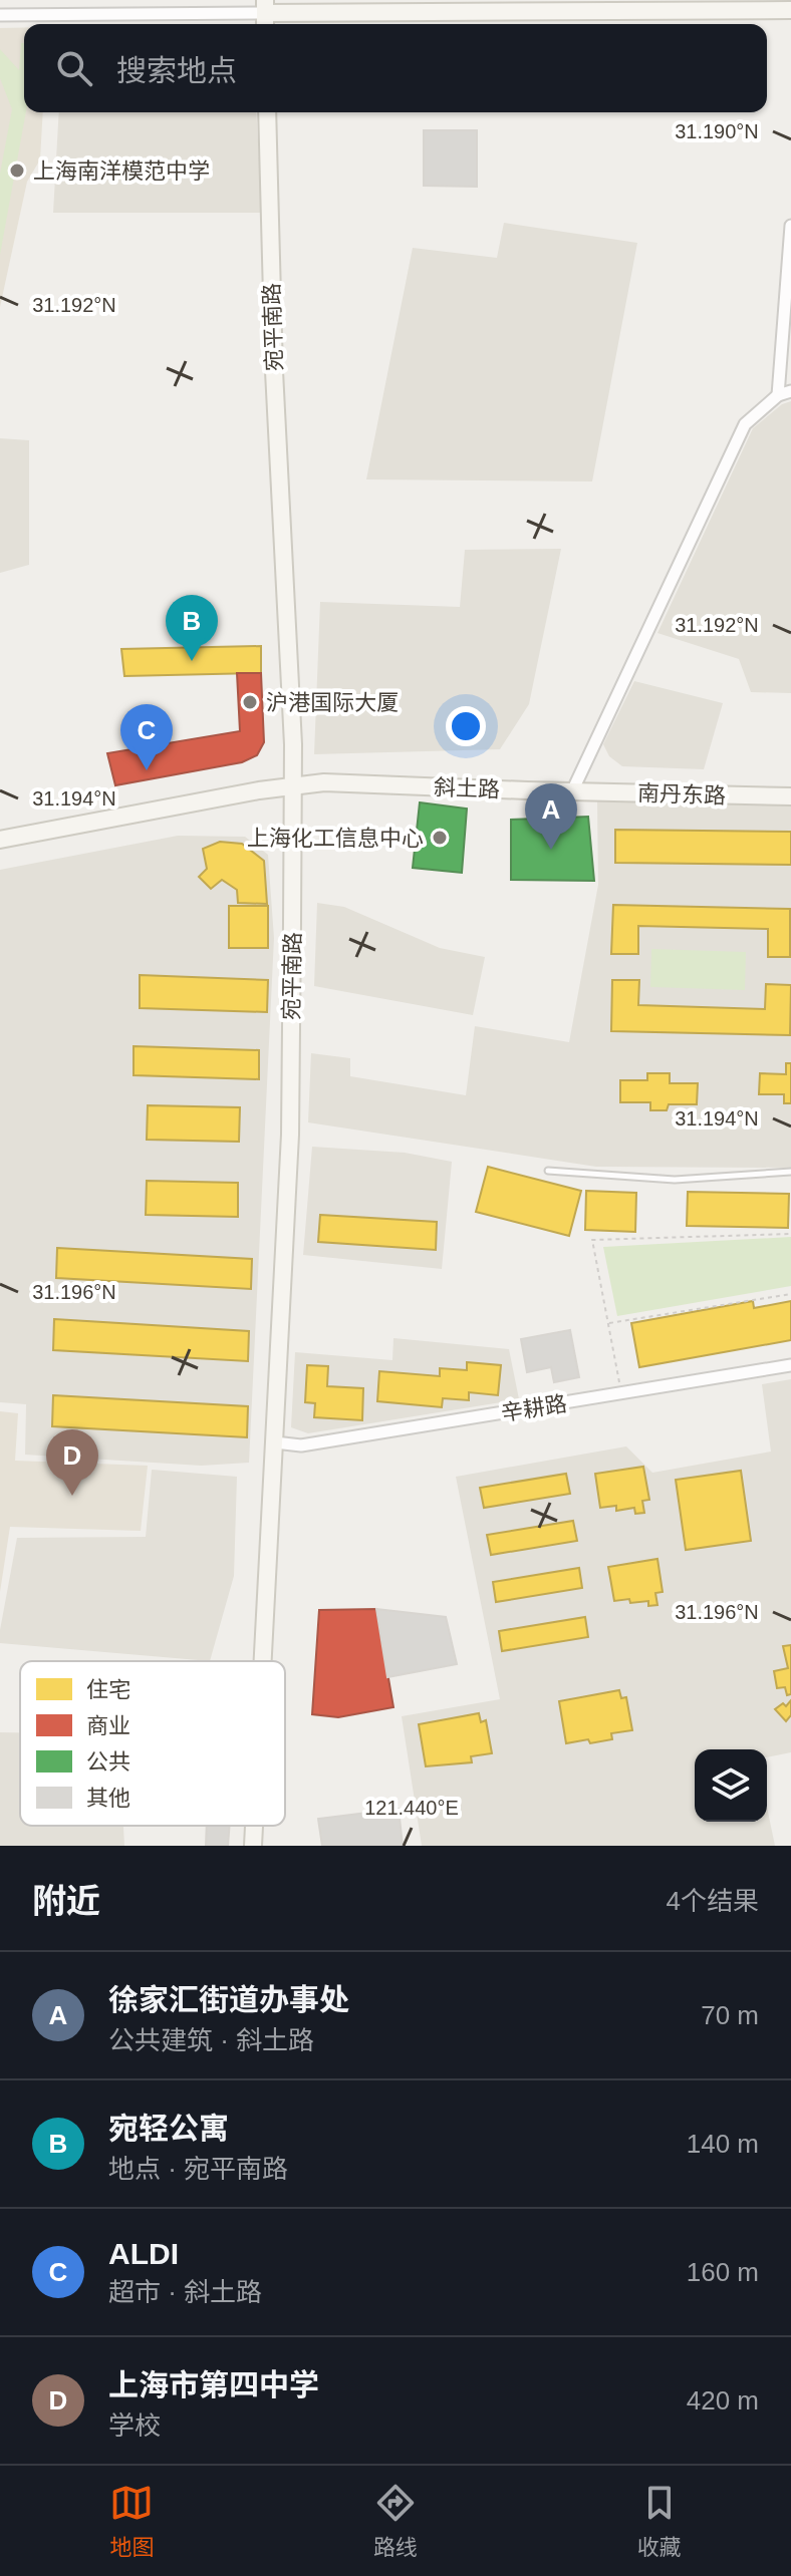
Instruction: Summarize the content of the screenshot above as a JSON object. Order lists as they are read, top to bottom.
{
  "streets": {
    "main road": ["宛平南路", "斜土路", "南丹东路"],
    "street": ["辛耕路"]
  },
  "crossings": [
    ["宛平南路", "斜土路"],
    ["宛平南路", "辛耕路"],
    ["斜土路", "南丹东路"]
  ],
  "places": ["上海南洋模范中学", "沪港国际大厦", "上海化工信息中心"],
  "legend": [
    "住宅",
    "商业",
    "公共",
    "其他"
  ],
  "page": {
    "search": "搜索地点",
    "pins": [
      "B",
      "C",
      "A",
      "D"
    ],
    "heading": ["附近", "4个结果"],
    "list": [
      {
        "mark": "A",
        "name": "徐家汇街道办事处",
        "note": "公共建筑 · 斜土路",
        "value": "70 m"
      },
      {
        "mark": "B",
        "name": "宛轻公寓",
        "note": "地点 · 宛平南路",
        "value": "140 m"
      },
      {
        "mark": "C",
        "name": "ALDI",
        "note": "超市 · 斜土路",
        "value": "160 m"
      },
      {
        "mark": "D",
        "name": "上海市第四中学",
        "note": "学校",
        "value": "420 m"
      }
    ],
    "nav": ["地图", "路线", "收藏"]
  },
  "coordinates": [
    "31.190°N",
    "31.192°N",
    "31.194°N",
    "31.196°N",
    "121.440°E"
  ]
}
